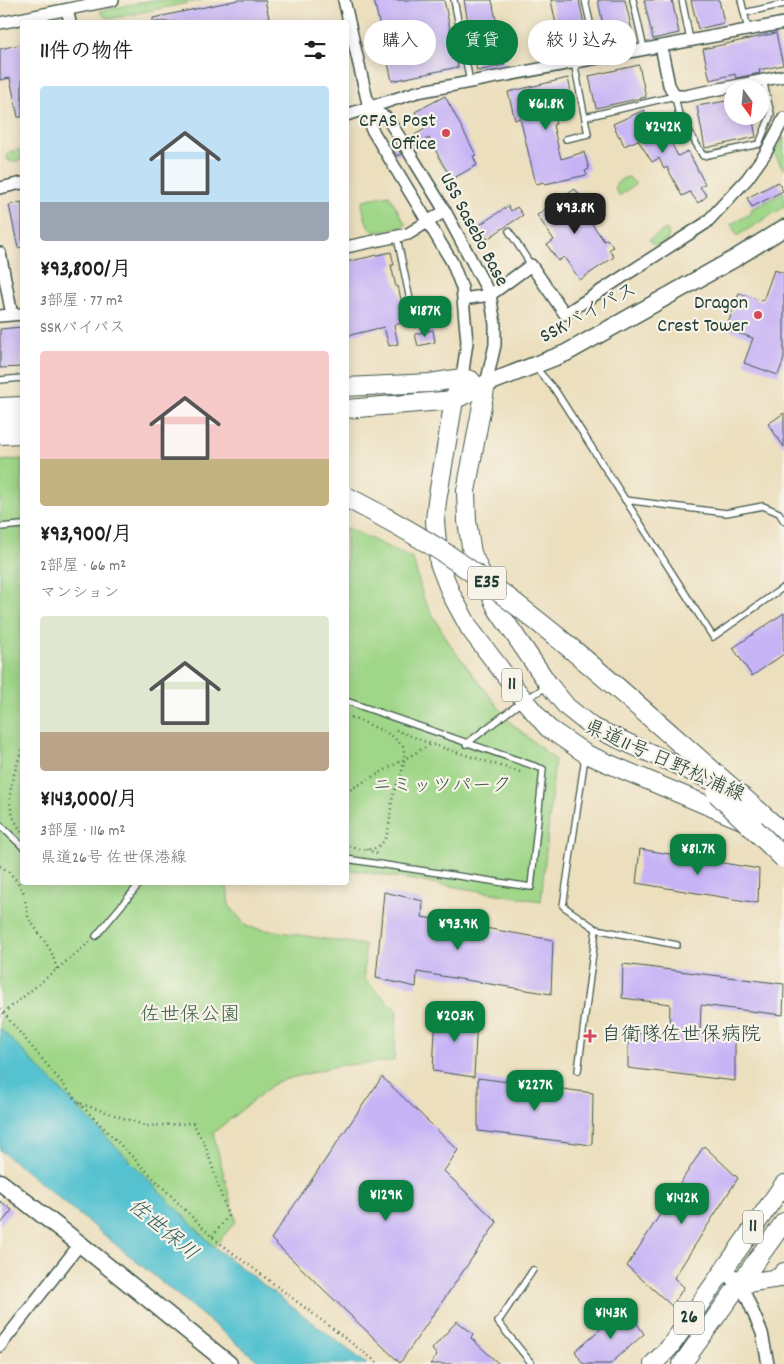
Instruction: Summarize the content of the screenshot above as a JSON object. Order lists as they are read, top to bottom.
{
  "streets": {
    "highway": ["E35"],
    "main road": ["11", "県道11号 日野松浦線", "26"],
    "street": ["USS Sasebo Base", "SSKバイパス"]
  },
  "crossings": [
    ["USS Sasebo Base", "SSKバイパス"],
    ["USS Sasebo Base", "県道11号 日野松浦線"],
    ["SSKバイパス", "県道11号 日野松浦線"],
    ["E35", "県道11号 日野松浦線"],
    ["11", "26"]
  ],
  "water": ["佐世保川"],
  "parks": ["ニミッツパーク", "佐世保公園"],
  "places": {
    "other": ["CFAS Post Office", "Dragon Crest Tower"],
    "health": ["自衛隊佐世保病院"]
  },
  "north": "bottom",
  "page": {
    "chip": ["購入", "賃貸", "絞り込み"],
    "heading": "11件の物件",
    "list": [
      {
        "name": "¥93,800/月",
        "note": "3部屋 · 77 m² · SSKバイパス"
      },
      {
        "name": "¥93,900/月",
        "note": "2部屋 · 66 m² · マンション"
      },
      {
        "name": "¥143,000/月",
        "note": "3部屋 · 116 m² · 県道26号 佐世保港線"
      }
    ],
    "price": [
      "¥61.8K",
      "¥242K",
      "¥93.8K",
      "¥187K",
      "¥81.7K",
      "¥93.9K",
      "¥203K",
      "¥227K",
      "¥129K",
      "¥142K",
      "¥143K"
    ]
  }
}
